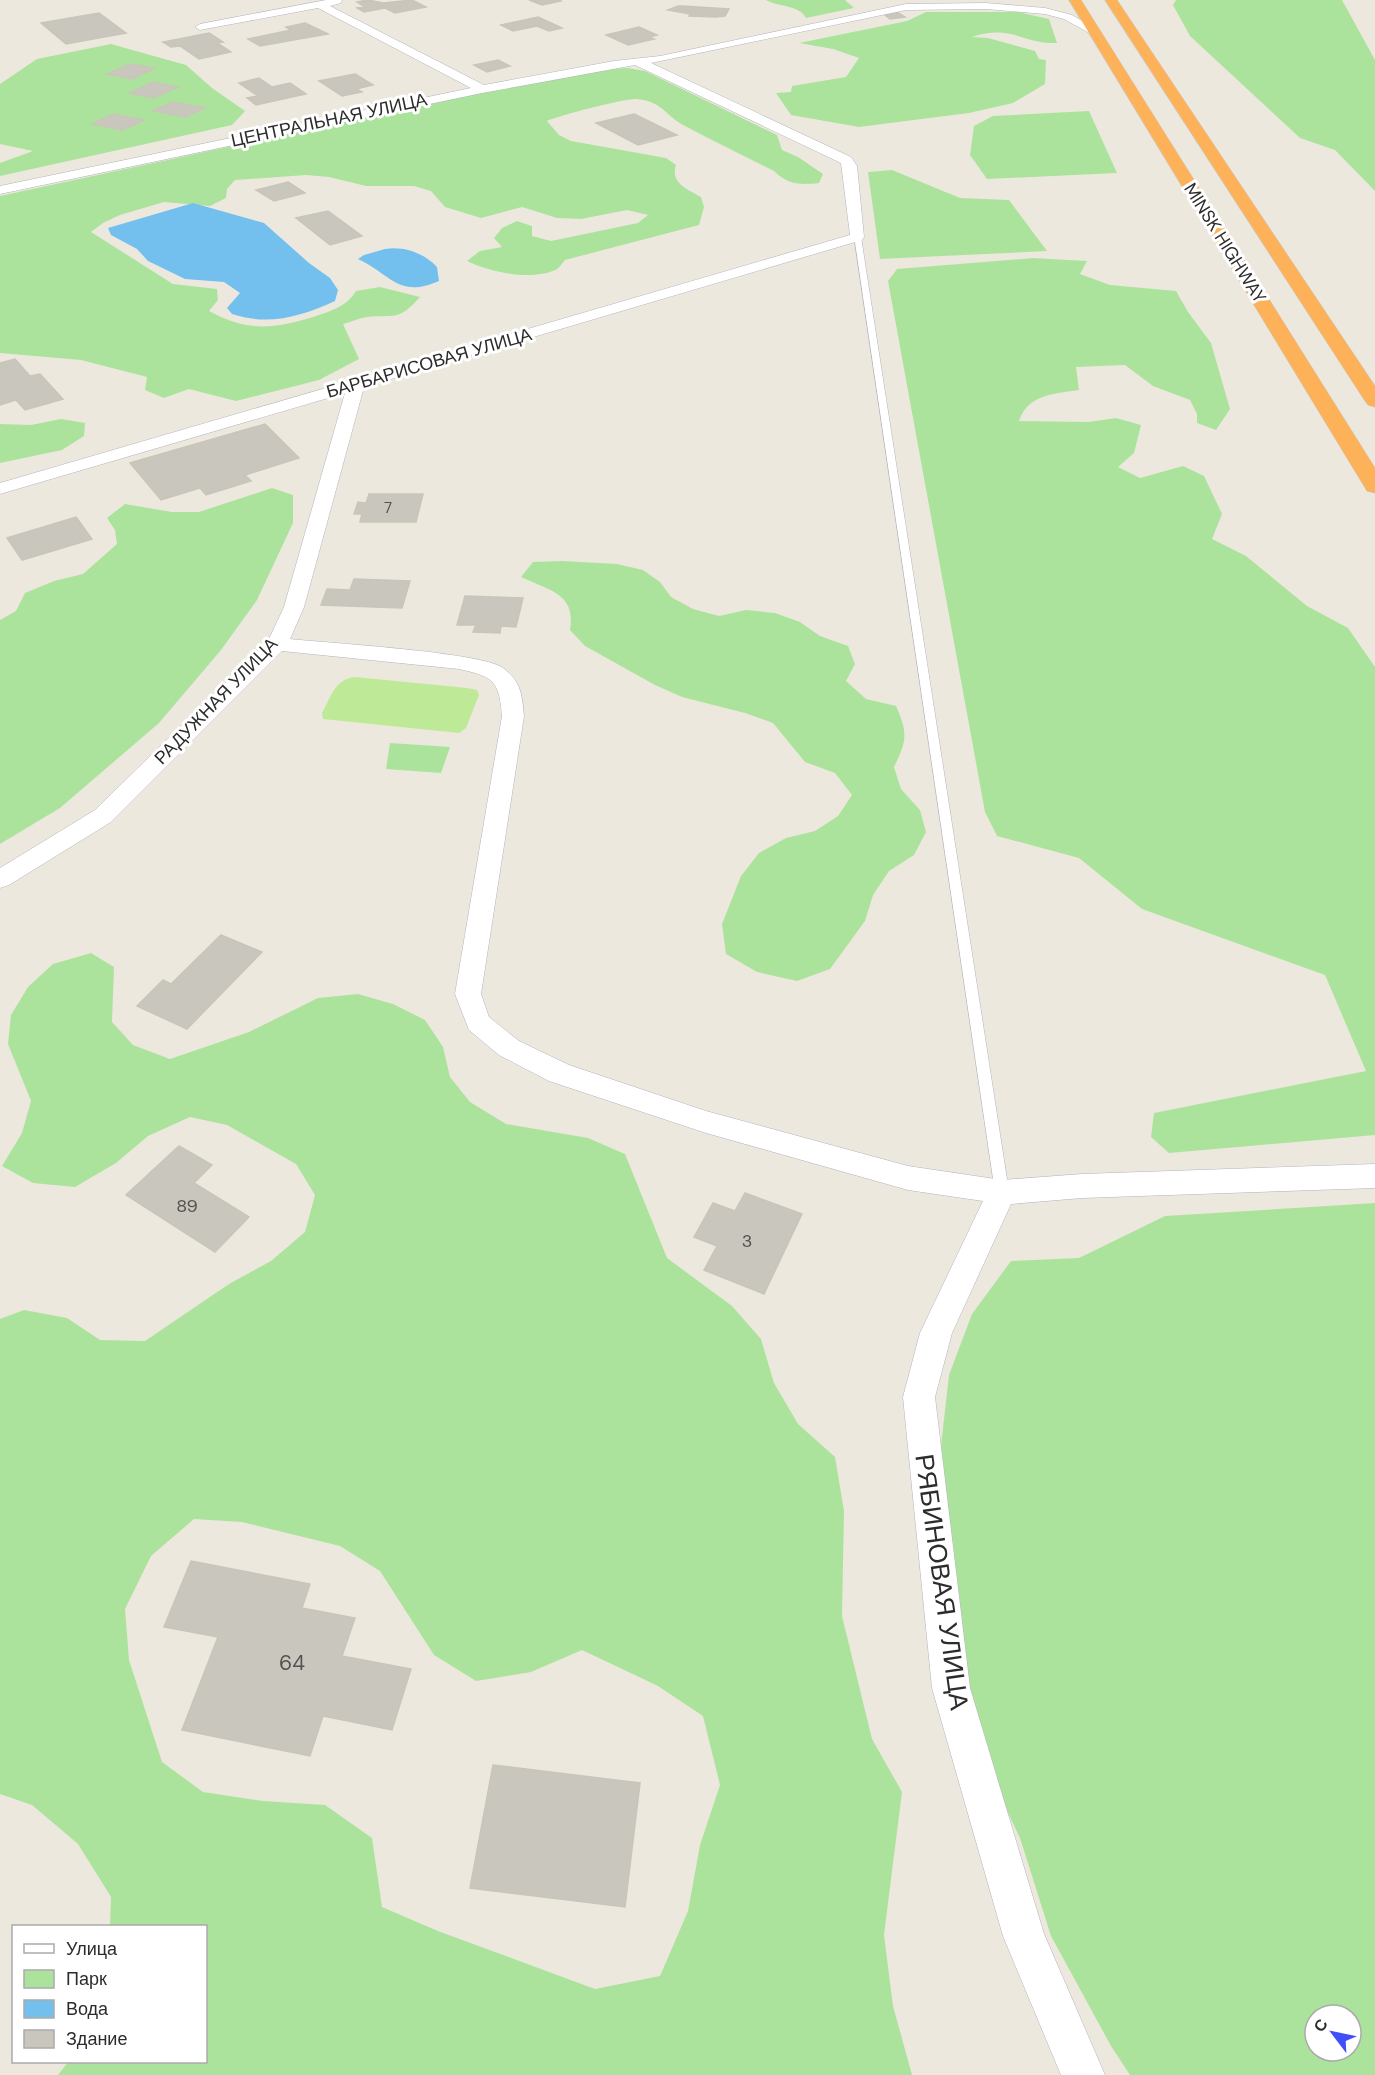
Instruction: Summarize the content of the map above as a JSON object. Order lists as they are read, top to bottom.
{
  "streets": {
    "highway": ["MINSK HIGHWAY"],
    "street": [
      "ЦЕНТРАЛЬНАЯ УЛИЦА",
      "БАРБАРИСОВАЯ УЛИЦА",
      "РАДУЖНАЯ УЛИЦА",
      "РЯБИНОВАЯ УЛИЦА"
    ]
  },
  "crossings": [
    ["ЦЕНТРАЛЬНАЯ УЛИЦА", "MINSK HIGHWAY"],
    ["БАРБАРИСОВАЯ УЛИЦА", "РАДУЖНАЯ УЛИЦА"]
  ],
  "house_numbers": [
    "7",
    "89",
    "3",
    "64"
  ],
  "legend": [
    "Улица",
    "Парк",
    "Вода",
    "Здание"
  ],
  "north": "top left"
}
